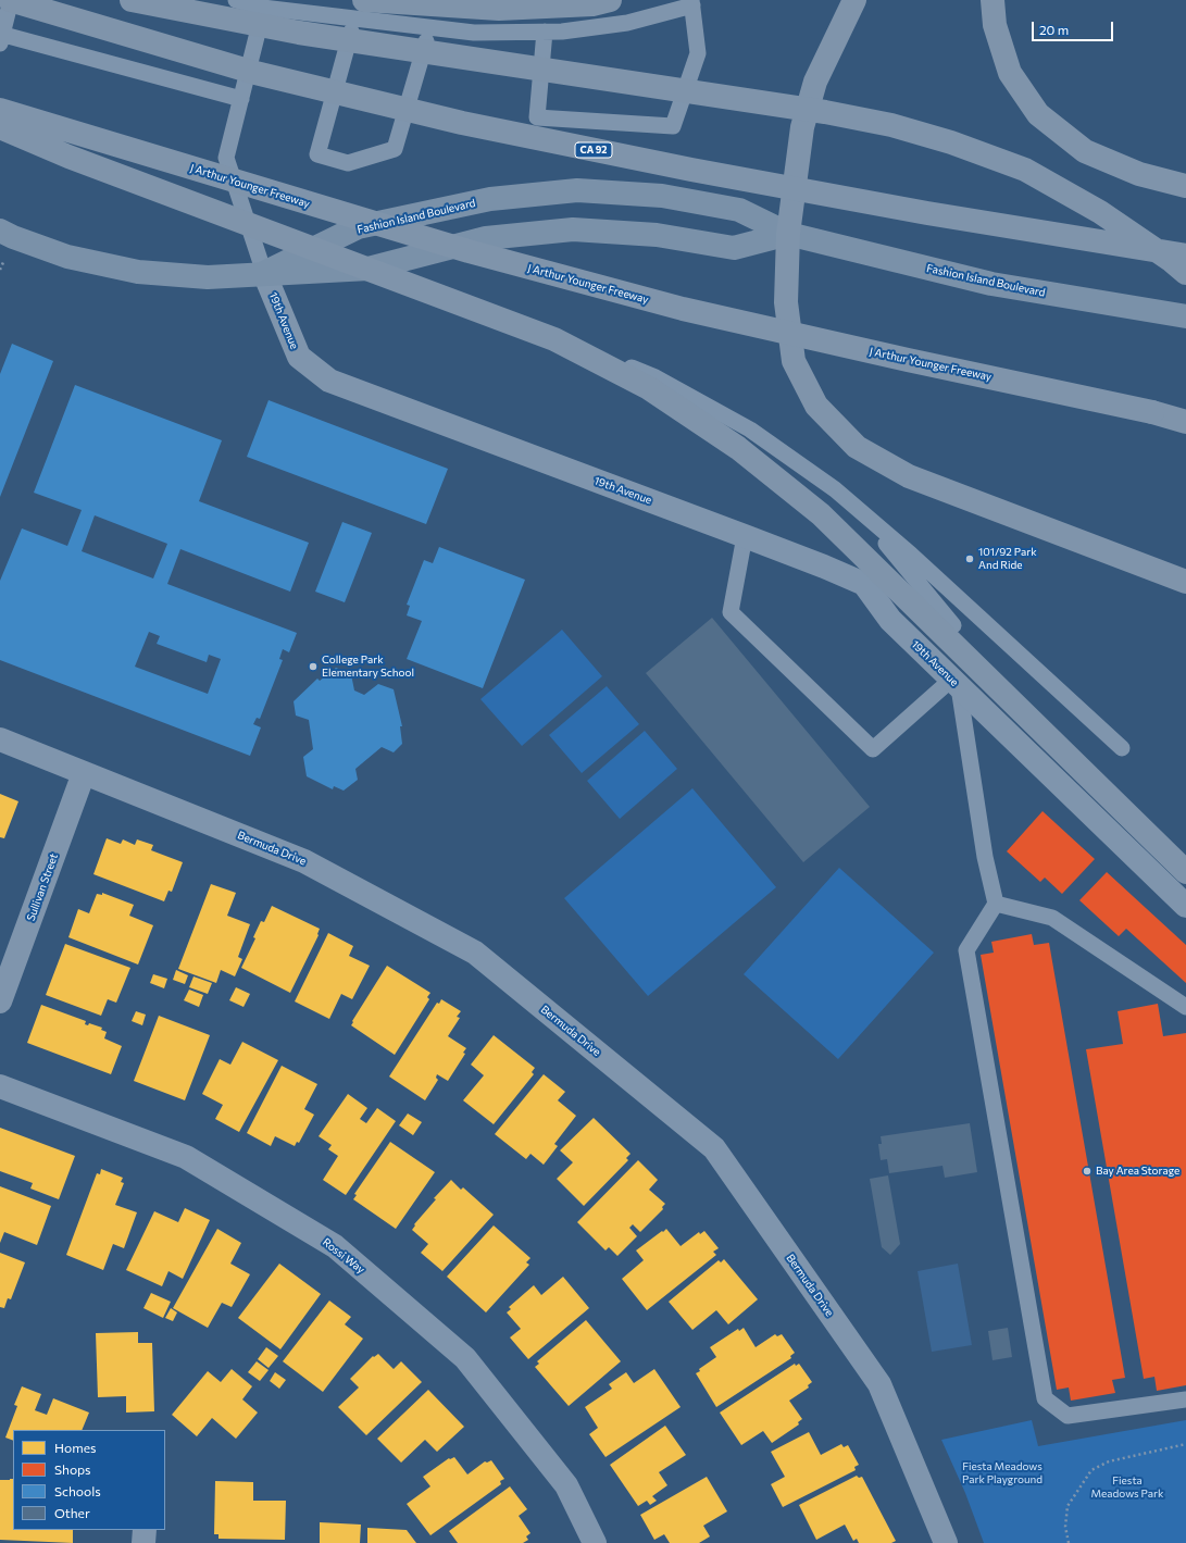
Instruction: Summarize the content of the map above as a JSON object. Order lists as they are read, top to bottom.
{
  "streets": {
    "highway": ["CA 92", "J Arthur Younger Freeway"],
    "main road": ["Fashion Island Boulevard"],
    "street": [
      "19th Avenue",
      "Bermuda Drive",
      "Sullivan Street",
      "Rossi Way"
    ]
  },
  "crossings": [
    ["Fashion Island Boulevard", "19th Avenue"],
    ["Bermuda Drive", "Sullivan Street"]
  ],
  "parks": ["Fiesta Meadows Park Playground", "Fiesta Meadows Park"],
  "places": ["101/92 Park And Ride", "College Park Elementary School", "Bay Area Storage"],
  "legend": [
    "Homes",
    "Shops",
    "Schools",
    "Other"
  ],
  "scale_bar": "20 m"
}
